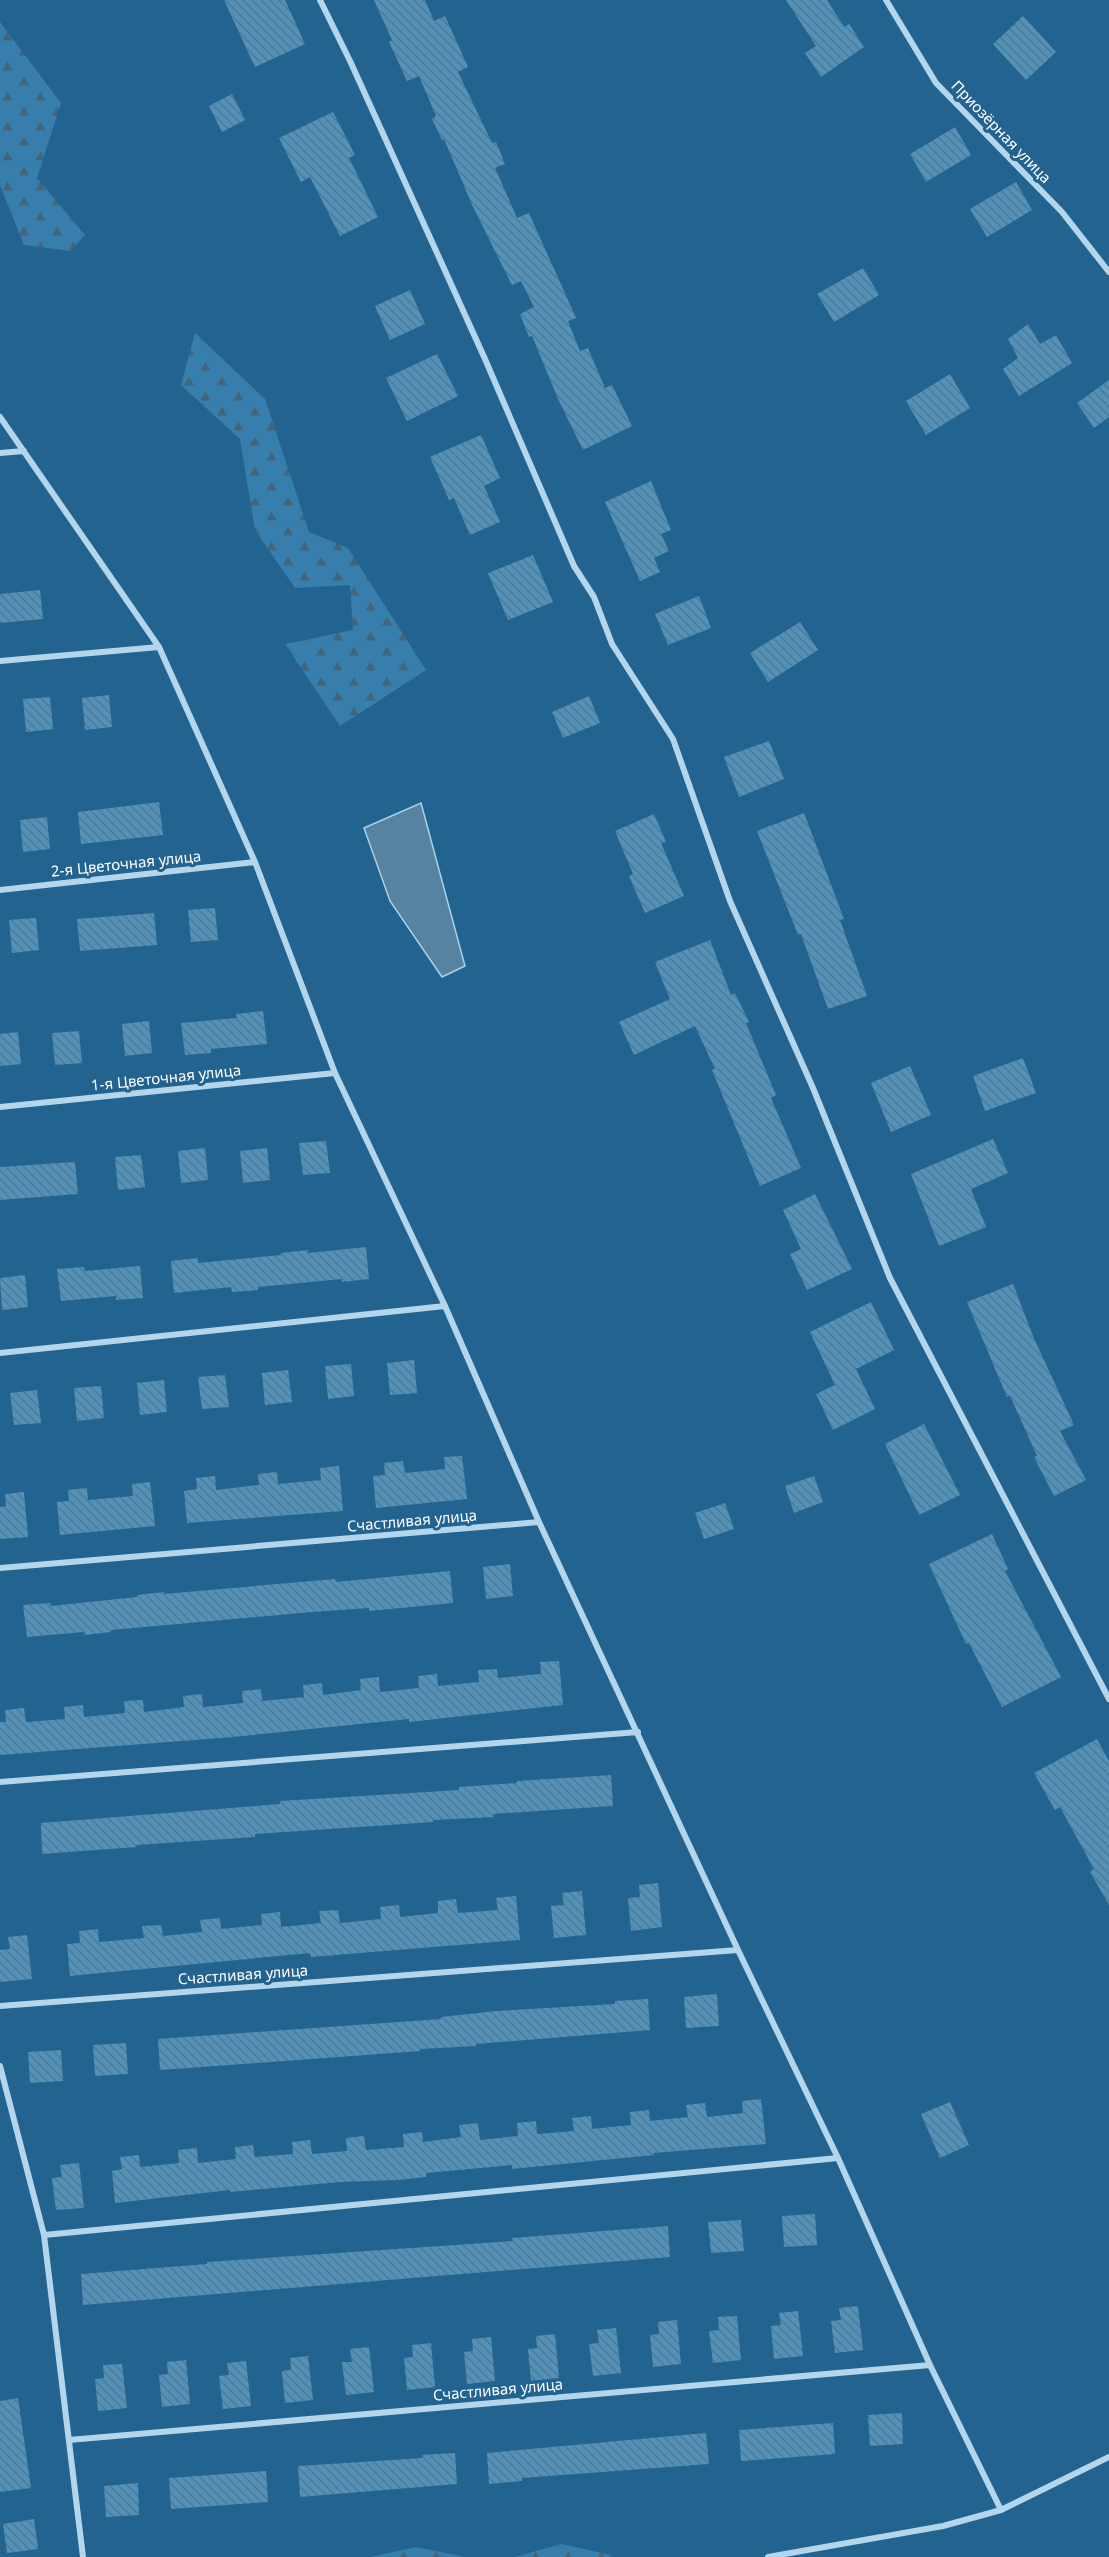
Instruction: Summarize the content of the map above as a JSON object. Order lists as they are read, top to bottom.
{
  "streets": {
    "street": [
      "Приозёрная улица",
      "2-я Цветочная улица",
      "1-я Цветочная улица",
      "Счастливая улица"
    ]
  }
}
